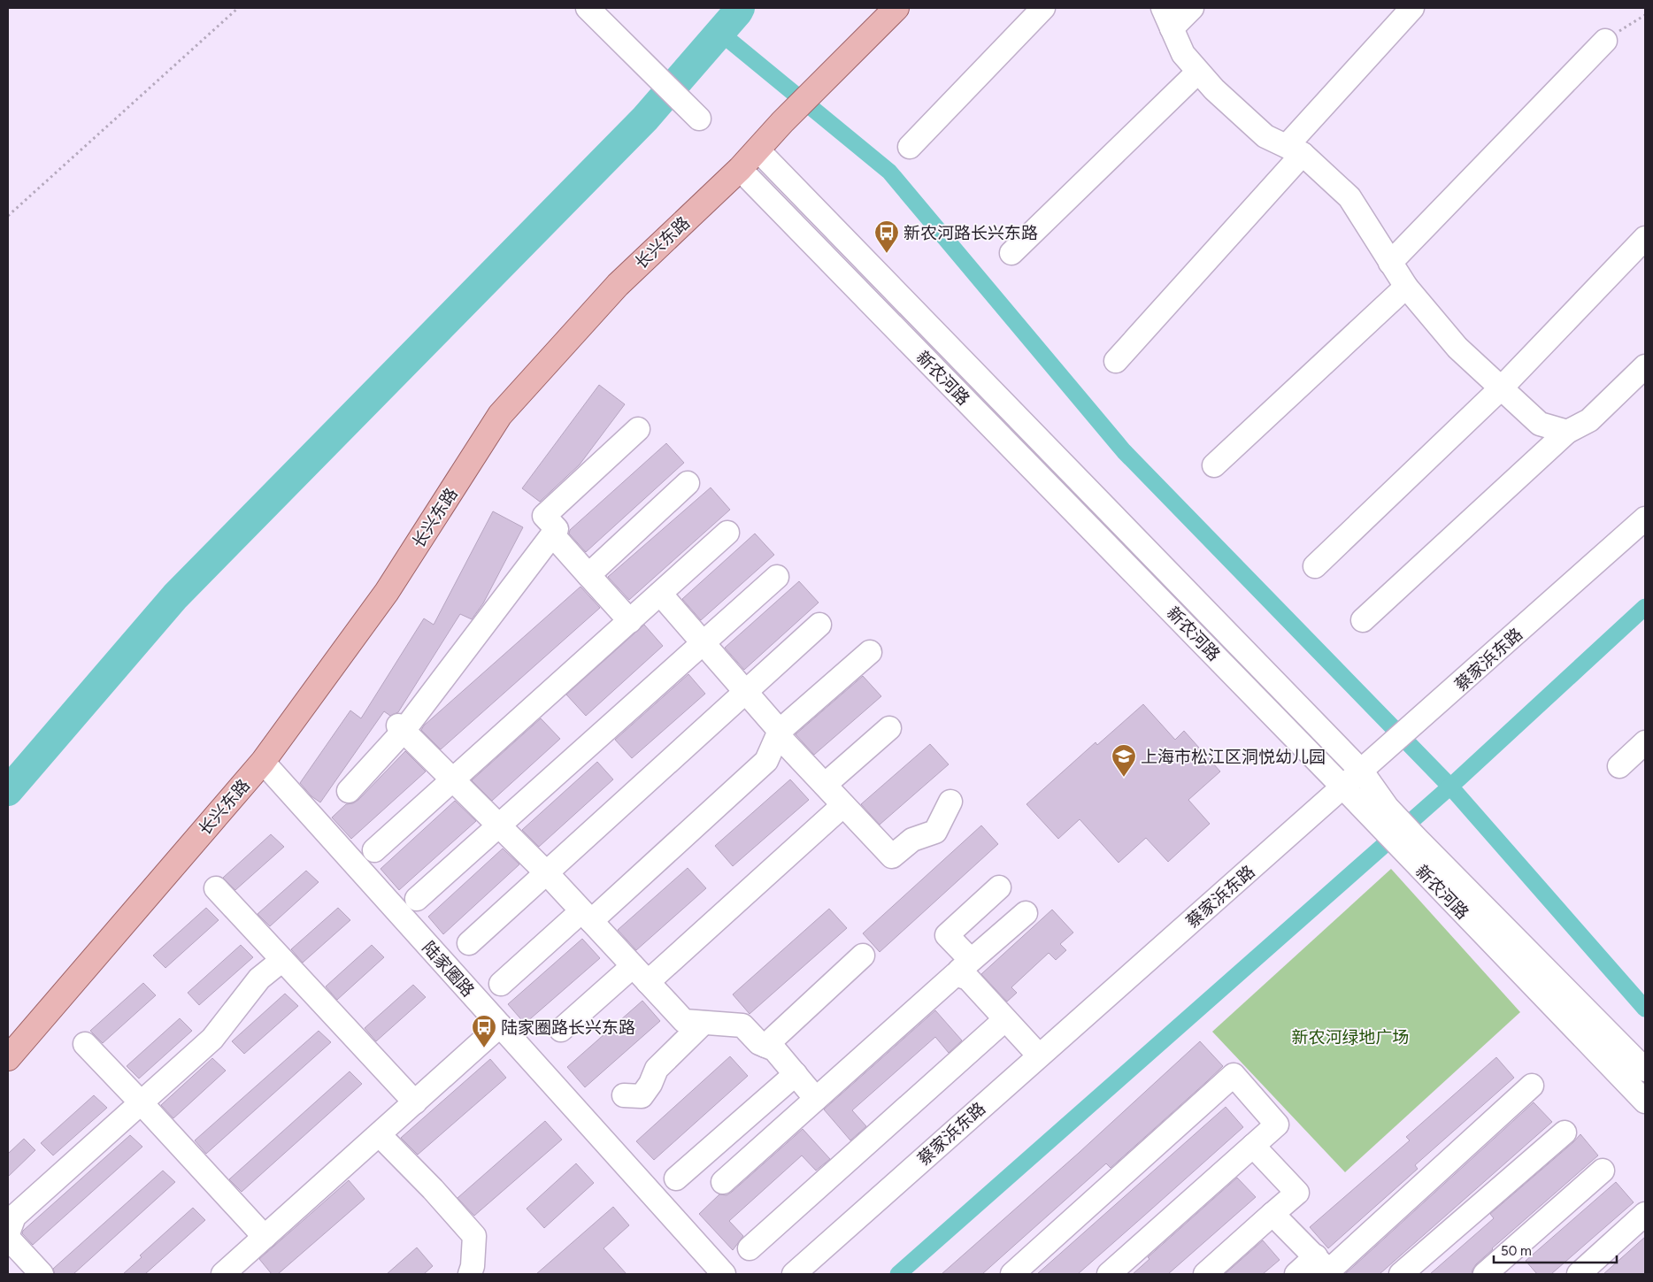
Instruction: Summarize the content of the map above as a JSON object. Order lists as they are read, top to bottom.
{
  "streets": {
    "main road": ["长兴东路"],
    "street": ["新农河路", "蔡家浜东路", "陆家圈路"]
  },
  "crossings": [
    ["长兴东路", "新农河路"],
    ["长兴东路", "陆家圈路"],
    ["新农河路", "蔡家浜东路"]
  ],
  "parks": ["新农河绿地广场"],
  "places": {
    "bus stop": ["新农河路长兴东路", "陆家圈路长兴东路"],
    "school or university": ["上海市松江区洞悦幼儿园"]
  },
  "scale_bar": "50 m"
}
